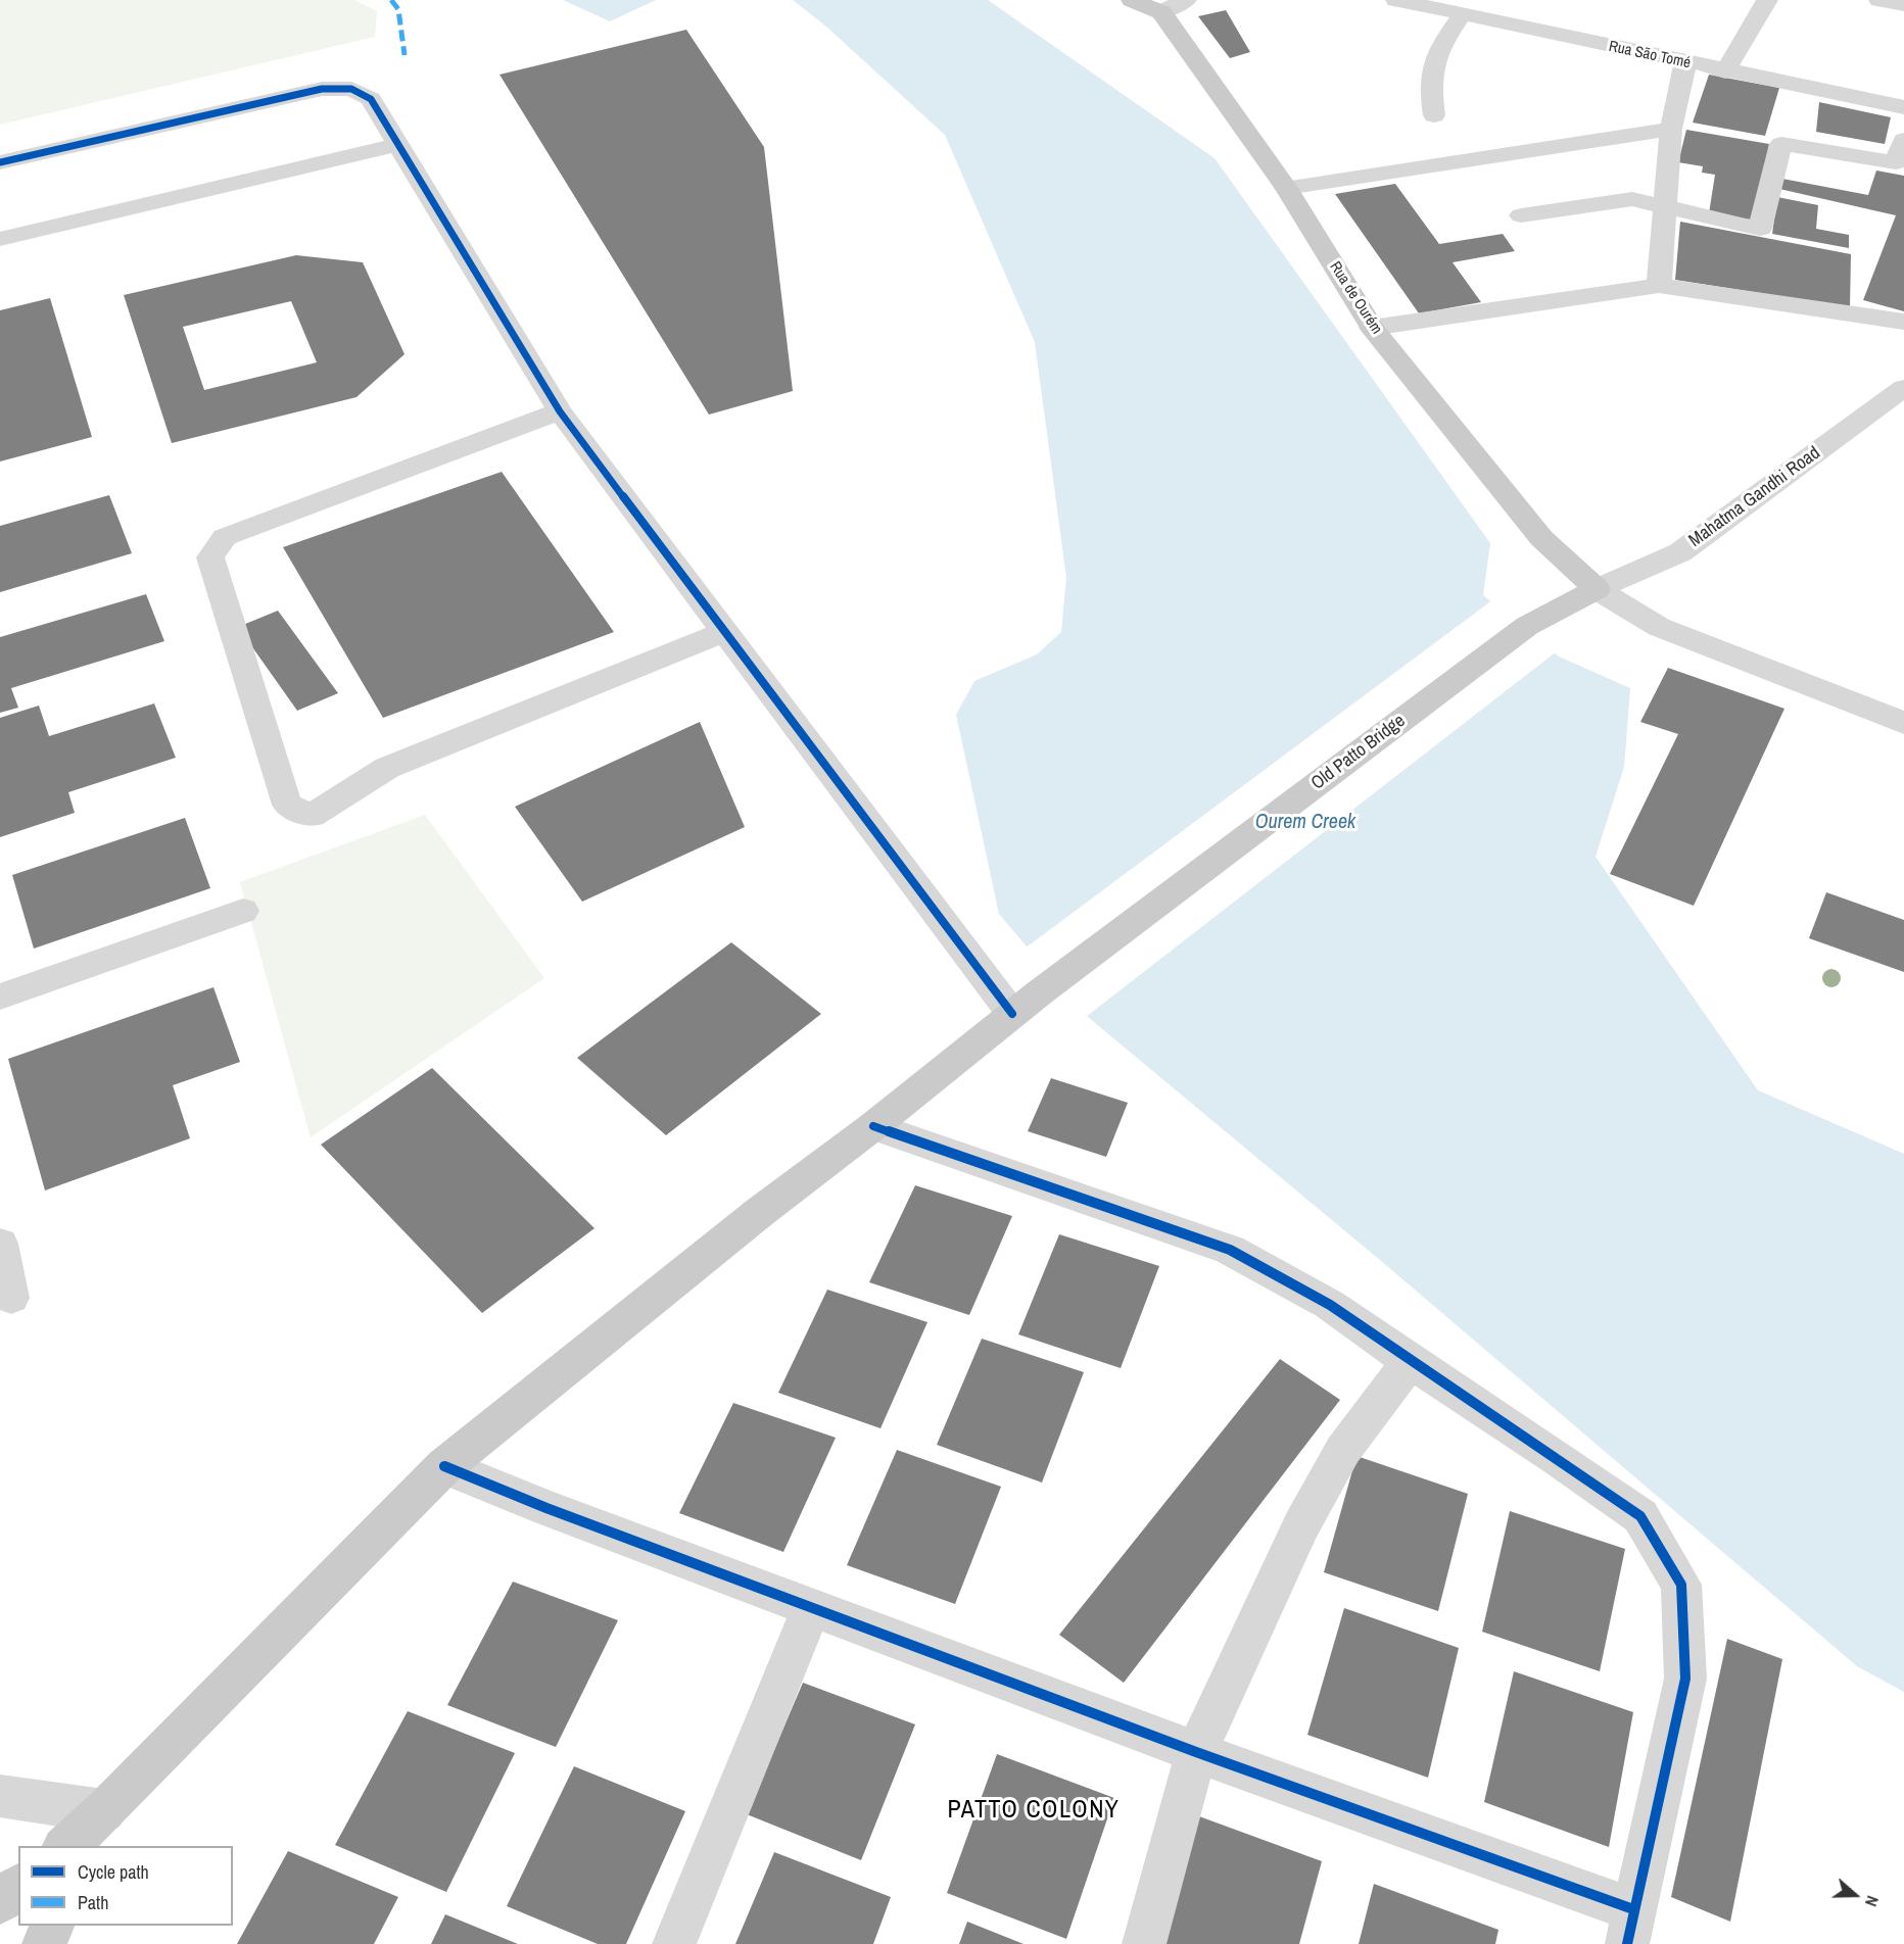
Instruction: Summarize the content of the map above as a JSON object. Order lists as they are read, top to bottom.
{
  "streets": {
    "main road": ["Rua de Ourém", "Old Patto Bridge"],
    "street": ["Rua São Tomé", "Mahatma Gandhi Road"]
  },
  "crossings": [
    ["Rua de Ourém", "Mahatma Gandhi Road"],
    ["Rua de Ourém", "Old Patto Bridge"],
    ["Mahatma Gandhi Road", "Old Patto Bridge"]
  ],
  "districts": ["PATTO COLONY"],
  "water": ["Ourem Creek"],
  "legend": ["Cycle path", "Path"],
  "north": "right"
}
